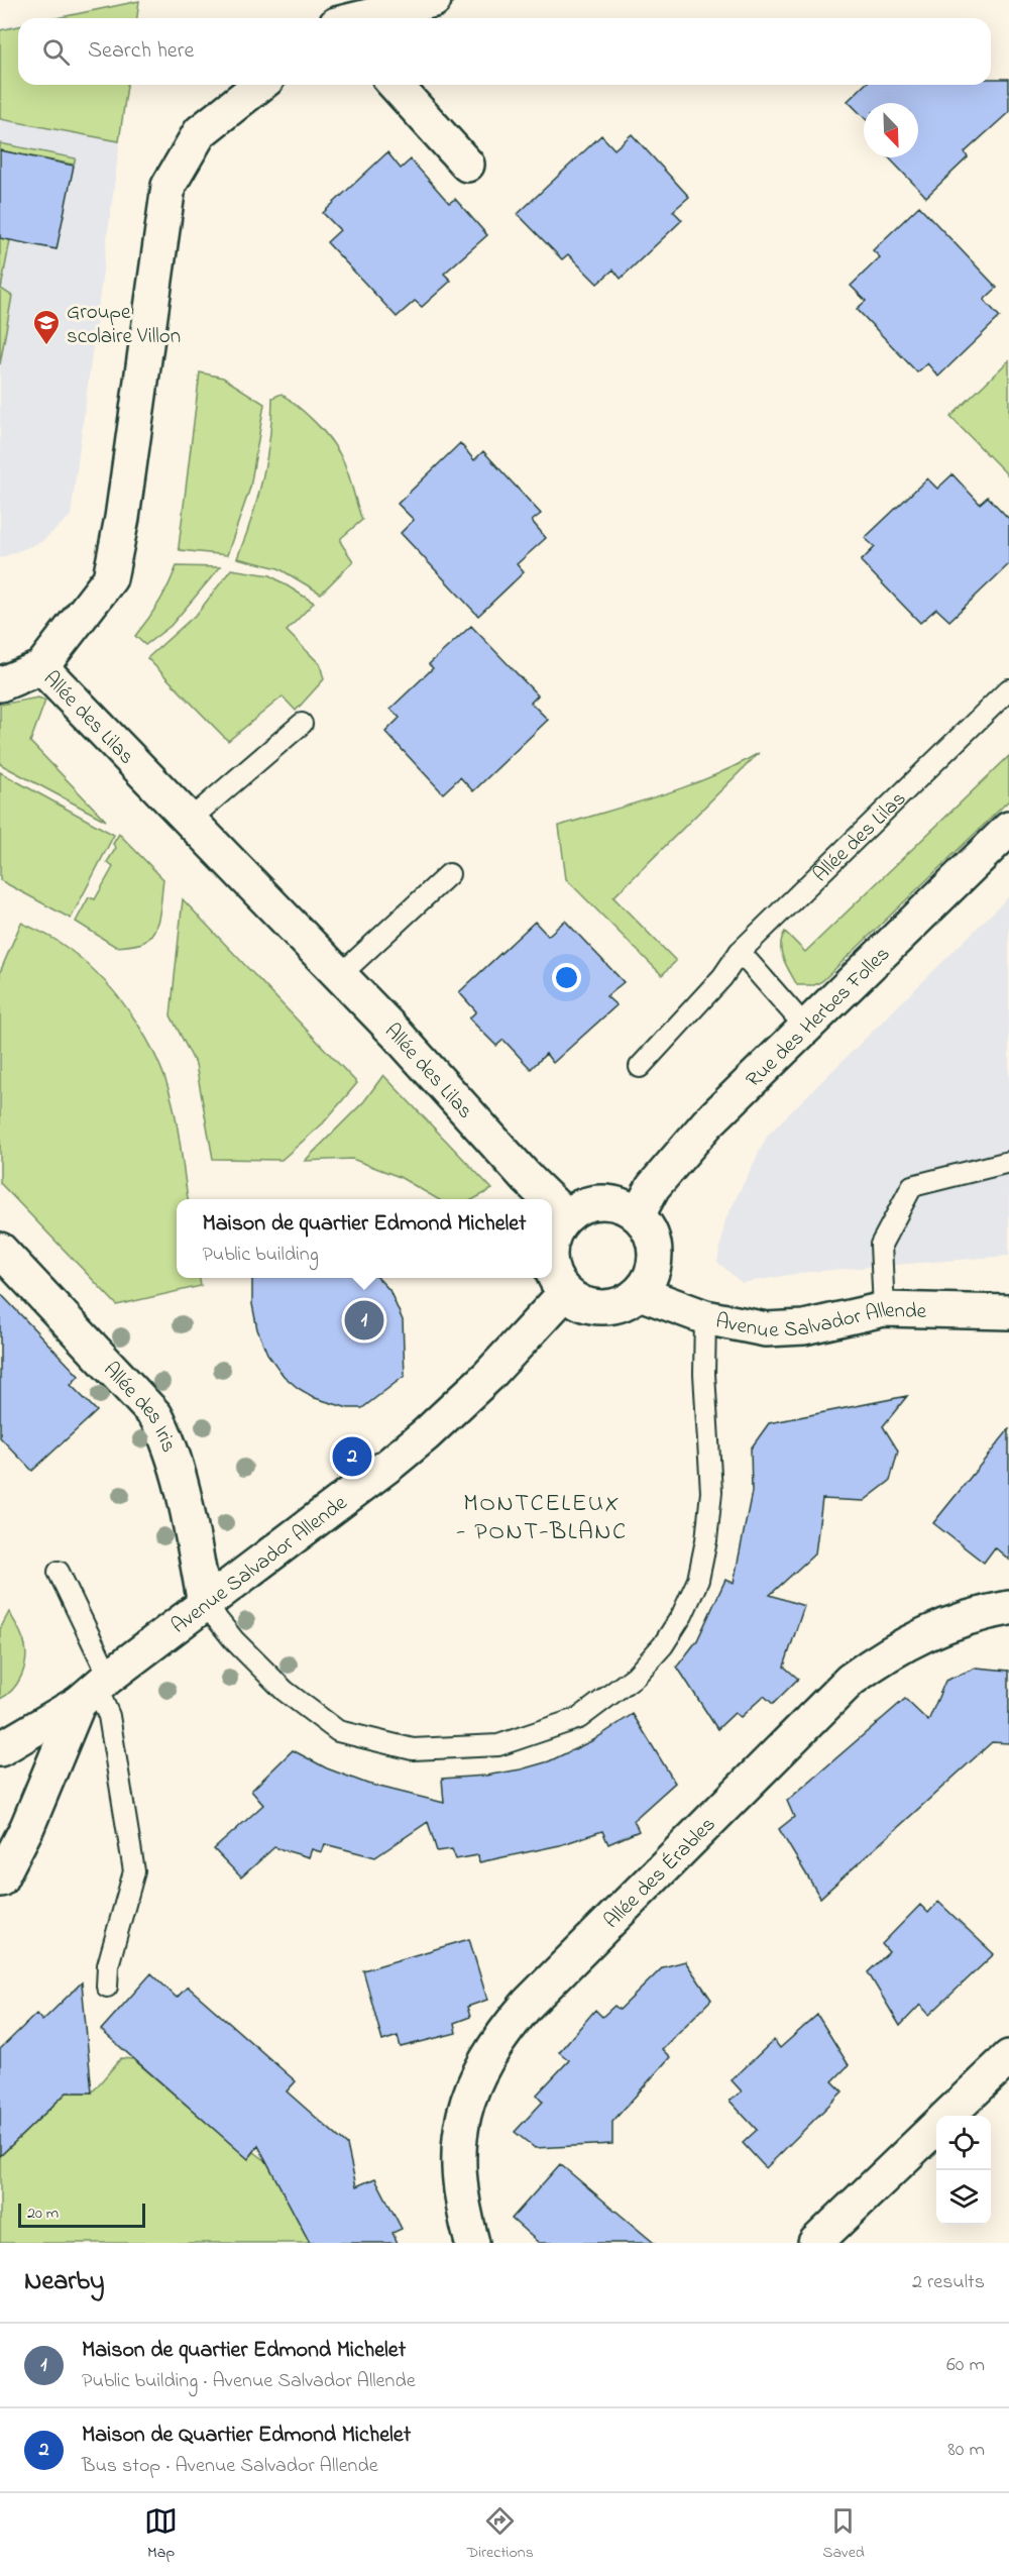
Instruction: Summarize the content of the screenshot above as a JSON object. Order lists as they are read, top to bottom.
{
  "streets": {
    "street": [
      "Allée des Lilas",
      "Rue des Herbes Folles",
      "Avenue Salvador Allende",
      "Allée des Iris",
      "Allée des Érables"
    ]
  },
  "crossings": [
    ["Avenue Salvador Allende", "Allée des Iris"]
  ],
  "districts": ["MONTCELEUX - PONT-BLANC"],
  "places": {
    "school or university": ["Groupe scolaire Villon"]
  },
  "scale_bar": "20 m",
  "north": "bottom right",
  "page": {
    "search": "Search here",
    "popup": ["Maison de quartier Edmond Michelet", "Public building"],
    "pins": ["1", "2"],
    "scale": "20 m",
    "heading": ["Nearby", "2 results"],
    "list": [
      {
        "mark": "1",
        "name": "Maison de quartier Edmond Michelet",
        "note": "Public building · Avenue Salvador Allende",
        "value": "60 m"
      },
      {
        "mark": "2",
        "name": "Maison de Quartier Edmond Michelet",
        "note": "Bus stop · Avenue Salvador Allende",
        "value": "80 m"
      }
    ],
    "nav": ["Map", "Directions", "Saved"]
  }
}
